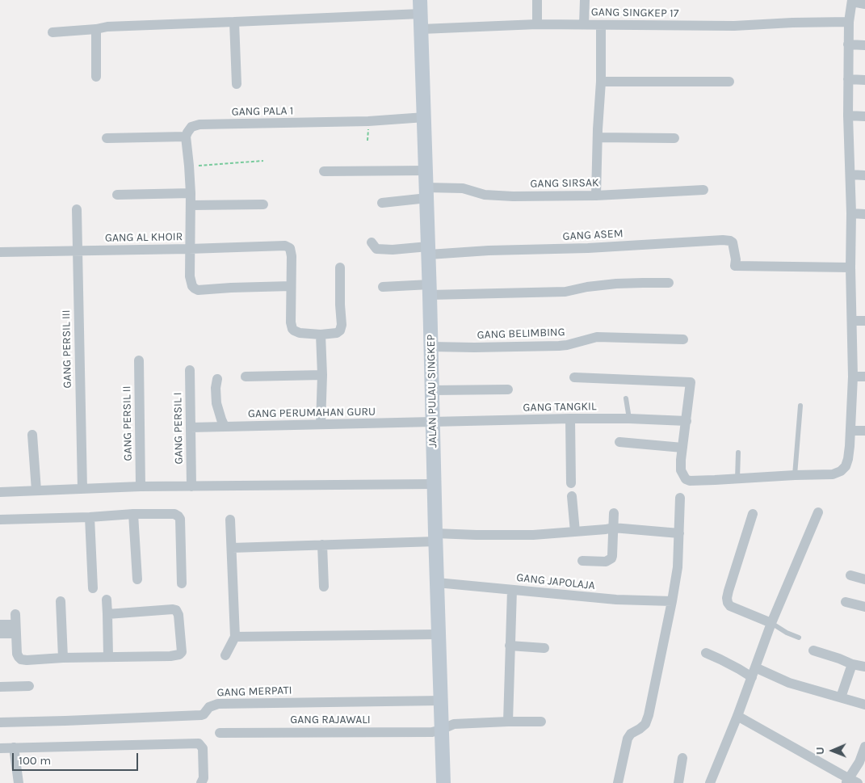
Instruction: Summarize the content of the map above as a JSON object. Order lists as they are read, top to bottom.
{
  "streets": {
    "street": [
      "GANG SINGKEP 17",
      "GANG PALA 1",
      "GANG SIRSAK",
      "GANG ASEM",
      "GANG AL KHOIR",
      "GANG BELIMBING",
      "GANG PERSIL III",
      "JALAN PULAU SINGKEP",
      "GANG TANGKIL",
      "GANG PERUMAHAN GURU",
      "GANG PERSIL II",
      "GANG PERSIL I",
      "GANG JAPOLAJA",
      "GANG MERPATI",
      "GANG RAJAWALI"
    ]
  },
  "crossings": [
    ["GANG SINGKEP 17", "JALAN PULAU SINGKEP"],
    ["GANG PALA 1", "JALAN PULAU SINGKEP"],
    ["GANG SIRSAK", "JALAN PULAU SINGKEP"],
    ["GANG ASEM", "JALAN PULAU SINGKEP"],
    ["GANG AL KHOIR", "GANG PERSIL III"],
    ["GANG BELIMBING", "JALAN PULAU SINGKEP"],
    ["JALAN PULAU SINGKEP", "GANG TANGKIL"],
    ["JALAN PULAU SINGKEP", "GANG PERUMAHAN GURU"],
    ["JALAN PULAU SINGKEP", "GANG JAPOLAJA"],
    ["JALAN PULAU SINGKEP", "GANG MERPATI"],
    ["JALAN PULAU SINGKEP", "GANG RAJAWALI"],
    ["GANG TANGKIL", "GANG PERUMAHAN GURU"],
    ["GANG PERUMAHAN GURU", "GANG PERSIL I"]
  ],
  "scale_bar": "100 m",
  "north": "left"
}
